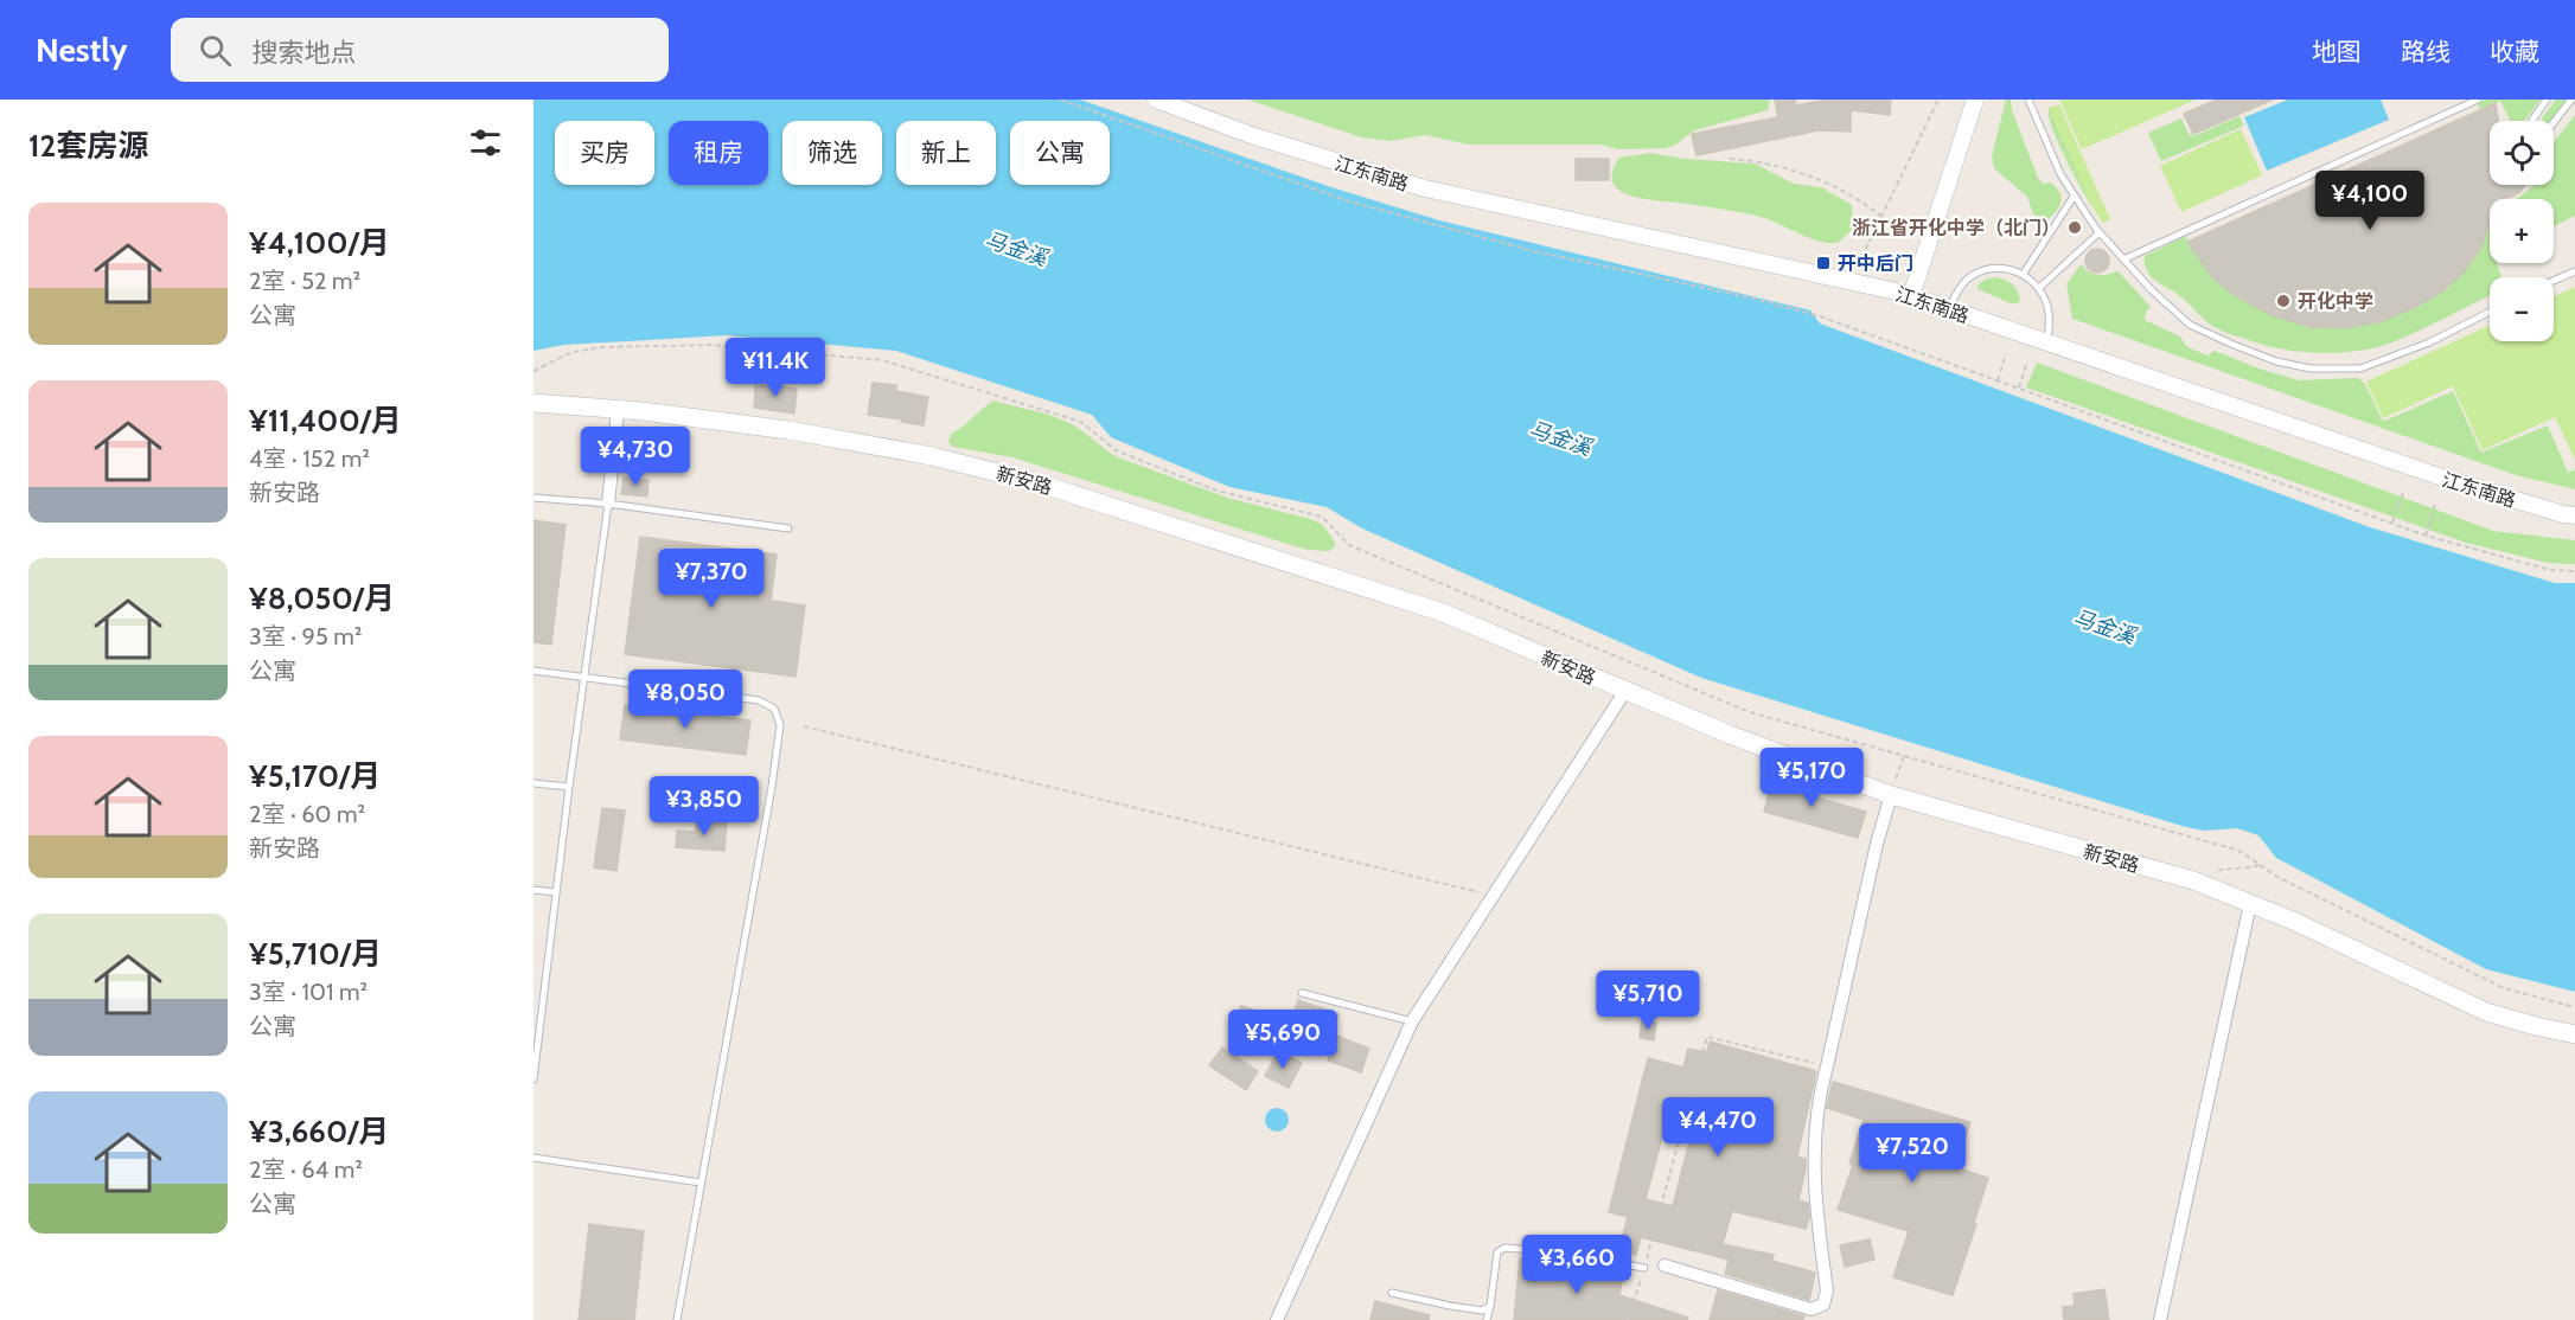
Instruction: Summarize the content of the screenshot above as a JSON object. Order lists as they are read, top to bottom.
{
  "streets": {
    "main road": ["新安路"],
    "street": ["江东南路"]
  },
  "water": ["马金溪"],
  "places": {
    "other": ["浙江省开化中学（北门）", "开化中学"],
    "transit": ["开中后门"]
  },
  "page": {
    "header": "Nestly",
    "search": "搜索地点",
    "nav": ["地图", "路线", "收藏"],
    "heading": "12套房源",
    "map_buttons": ["+", "−"],
    "chip": [
      "买房",
      "租房",
      "筛选",
      "新上",
      "公寓"
    ],
    "price": [
      "¥4,100",
      "¥11.4K",
      "¥4,730",
      "¥7,370",
      "¥8,050",
      "¥5,170",
      "¥3,850",
      "¥5,710",
      "¥5,690",
      "¥4,470",
      "¥7,520",
      "¥3,660"
    ],
    "list": [
      {
        "name": "¥4,100/月",
        "note": "2室 · 52 m² · 公寓"
      },
      {
        "name": "¥11,400/月",
        "note": "4室 · 152 m² · 新安路"
      },
      {
        "name": "¥8,050/月",
        "note": "3室 · 95 m² · 公寓"
      },
      {
        "name": "¥5,170/月",
        "note": "2室 · 60 m² · 新安路"
      },
      {
        "name": "¥5,710/月",
        "note": "3室 · 101 m² · 公寓"
      },
      {
        "name": "¥3,660/月",
        "note": "2室 · 64 m² · 公寓"
      }
    ]
  }
}
